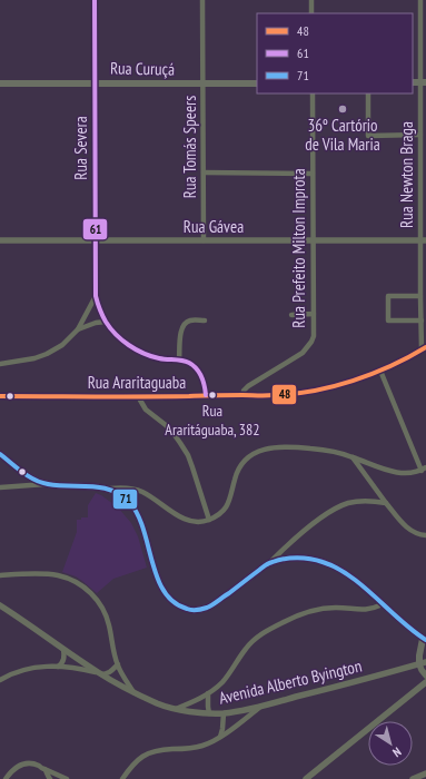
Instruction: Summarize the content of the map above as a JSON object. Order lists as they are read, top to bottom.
{
  "streets": {
    "main road": ["Rua Curuçá"],
    "street": [
      "Rua Tomás Speers",
      "Rua Severa",
      "Rua Newton Braga",
      "Rua Gávea",
      "Rua Prefeito Milton Improta",
      "Rua Araritaguaba",
      "Avenida Alberto Byington"
    ]
  },
  "crossings": [
    ["Rua Curuçá", "Rua Tomás Speers"],
    ["Rua Curuçá", "Rua Severa"],
    ["Rua Tomás Speers", "Rua Gávea"],
    ["Rua Severa", "Rua Gávea"],
    ["Rua Newton Braga", "Rua Gávea"],
    ["Rua Newton Braga", "Rua Araritaguaba"],
    ["Rua Gávea", "Rua Prefeito Milton Improta"],
    ["Rua Prefeito Milton Improta", "Rua Araritaguaba"]
  ],
  "places": ["36º Cartório de Vila Maria", "Rua Araritáguaba, 382"],
  "lines": ["transit line 61", "transit line 48", "transit line 71"],
  "legend": ["48", "61", "71"],
  "north": "bottom right"
}
